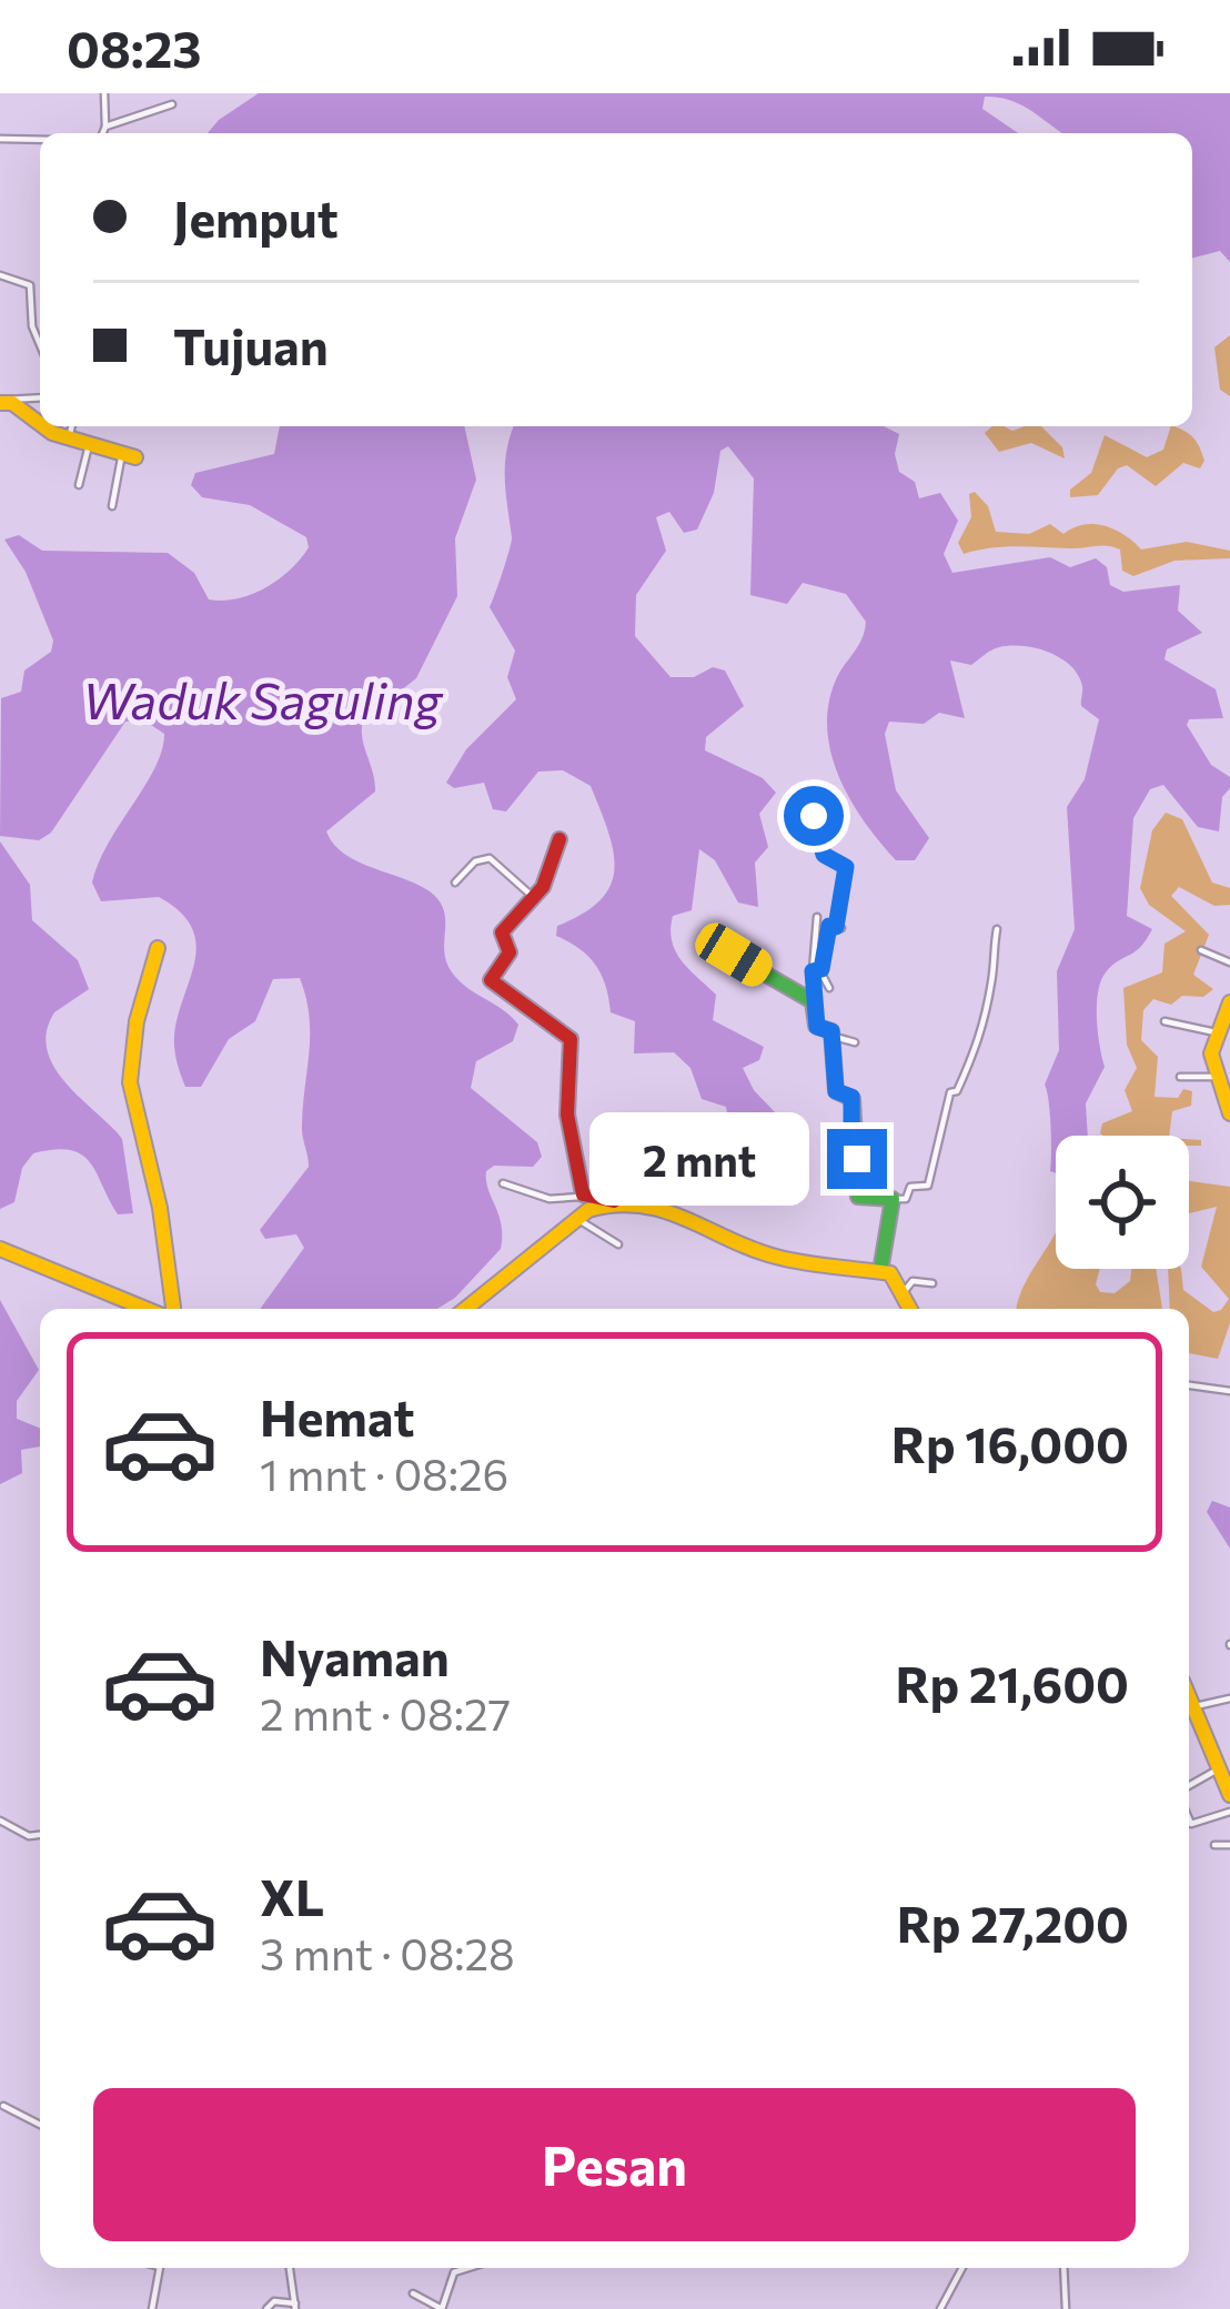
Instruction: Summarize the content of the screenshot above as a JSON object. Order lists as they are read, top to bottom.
{
  "water": ["Waduk Saguling"],
  "page": {
    "status": "08:23",
    "banner": ["Jemput", "Tujuan"],
    "bubble": "2 mnt",
    "list": [
      {
        "name": "Hemat",
        "note": "1 mnt · 08:26",
        "value": "Rp 16,000"
      },
      {
        "name": "Nyaman",
        "note": "2 mnt · 08:27",
        "value": "Rp 21,600"
      },
      {
        "name": "XL",
        "note": "3 mnt · 08:28",
        "value": "Rp 27,200"
      }
    ],
    "buttons": "Pesan"
  }
}
